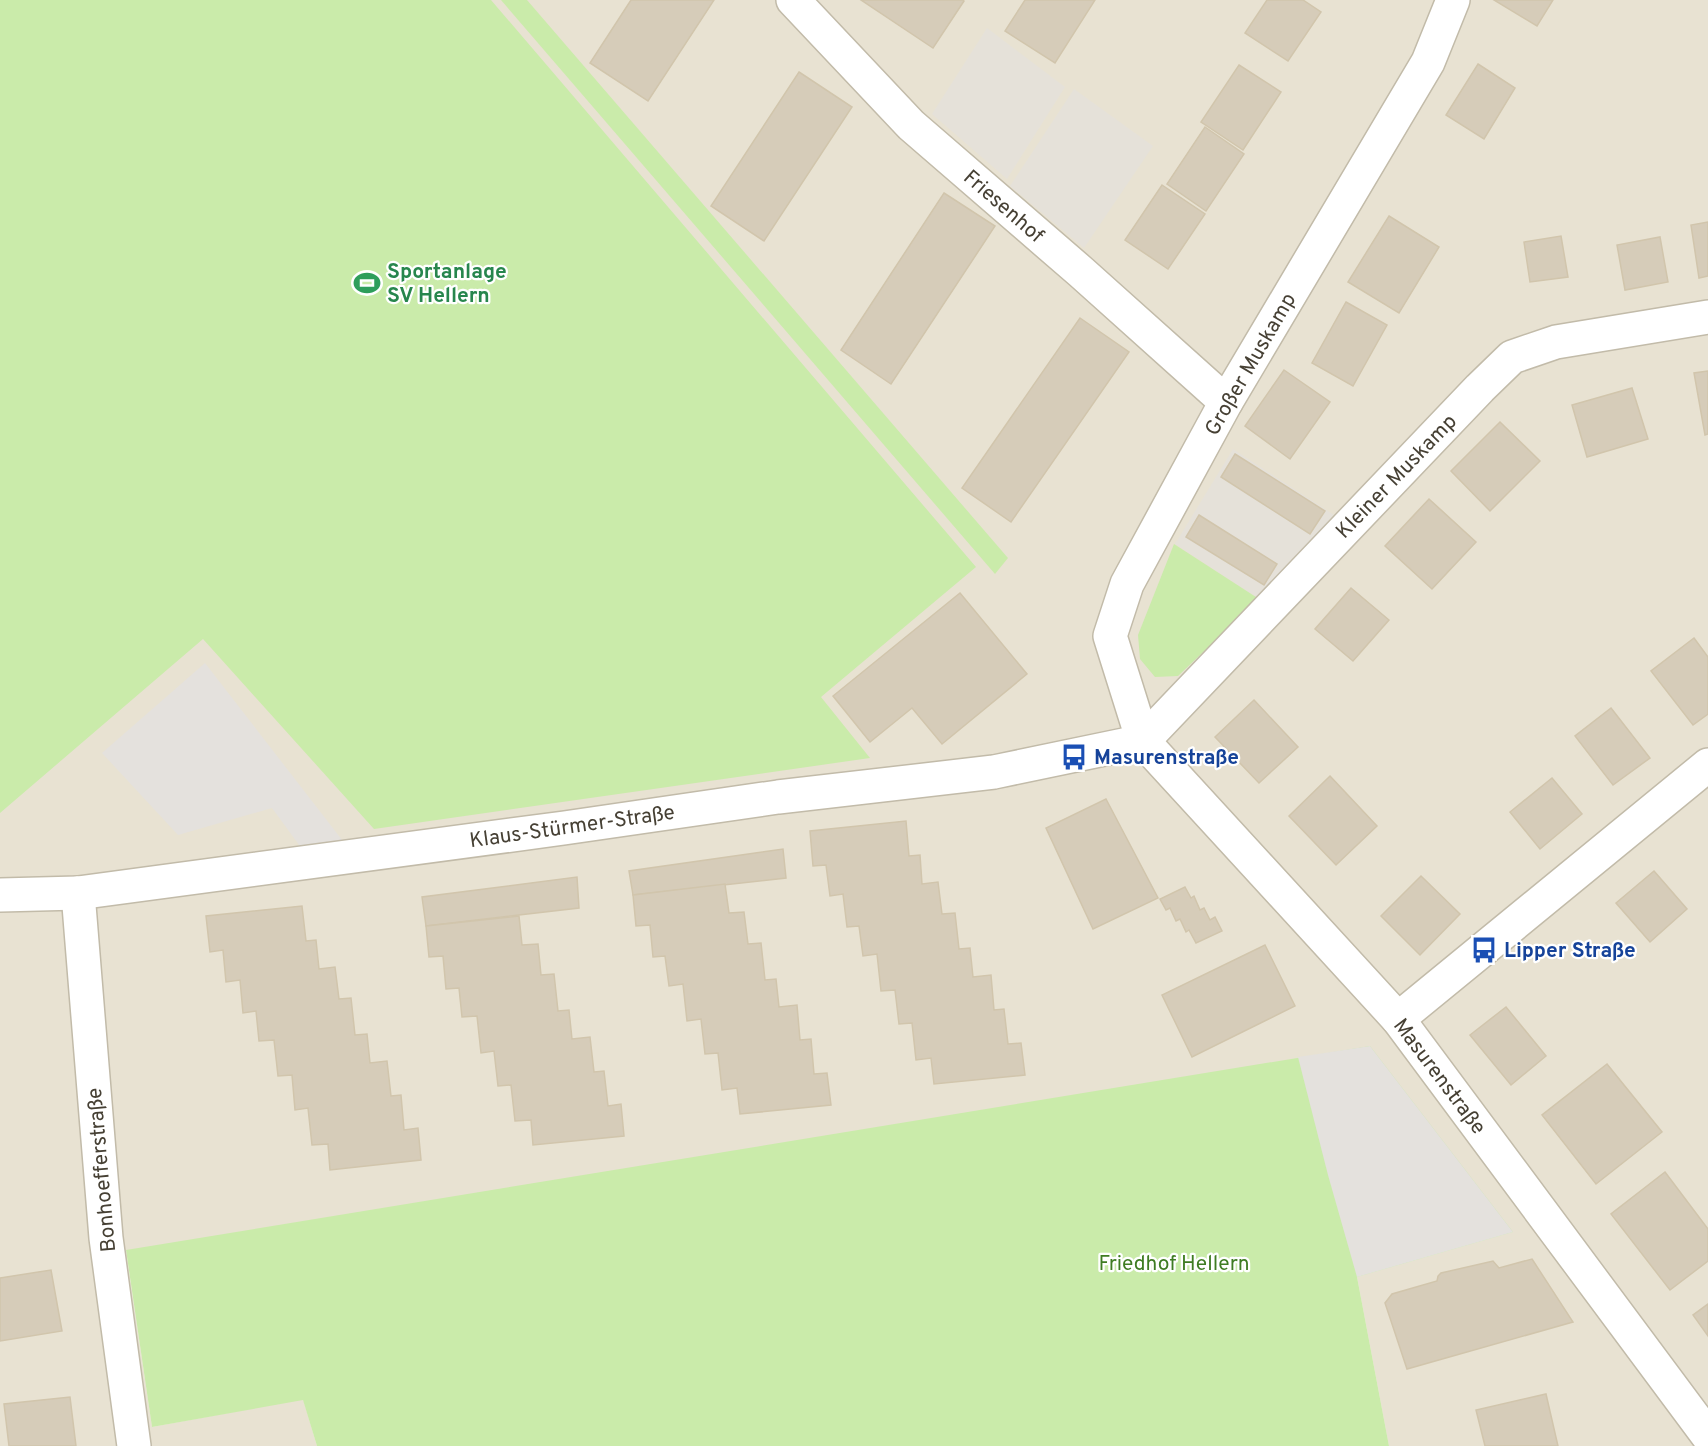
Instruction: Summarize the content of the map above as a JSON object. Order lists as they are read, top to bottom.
{
  "streets": {
    "street": [
      "Friesenhof",
      "Großer Muskamp",
      "Kleiner Muskamp",
      "Klaus-Stürmer-Straße",
      "Masurenstraße",
      "Bonhoefferstraße"
    ]
  },
  "crossings": [
    ["Friesenhof", "Großer Muskamp"],
    ["Großer Muskamp", "Kleiner Muskamp"],
    ["Großer Muskamp", "Klaus-Stürmer-Straße"],
    ["Großer Muskamp", "Masurenstraße"],
    ["Kleiner Muskamp", "Klaus-Stürmer-Straße"],
    ["Kleiner Muskamp", "Masurenstraße"],
    ["Klaus-Stürmer-Straße", "Masurenstraße"],
    ["Klaus-Stürmer-Straße", "Bonhoefferstraße"]
  ],
  "parks": ["Friedhof Hellern"],
  "places": {
    "sports": ["Sportanlage SV Hellern"],
    "bus stop": ["Masurenstraße", "Lipper Straße"]
  }
}
